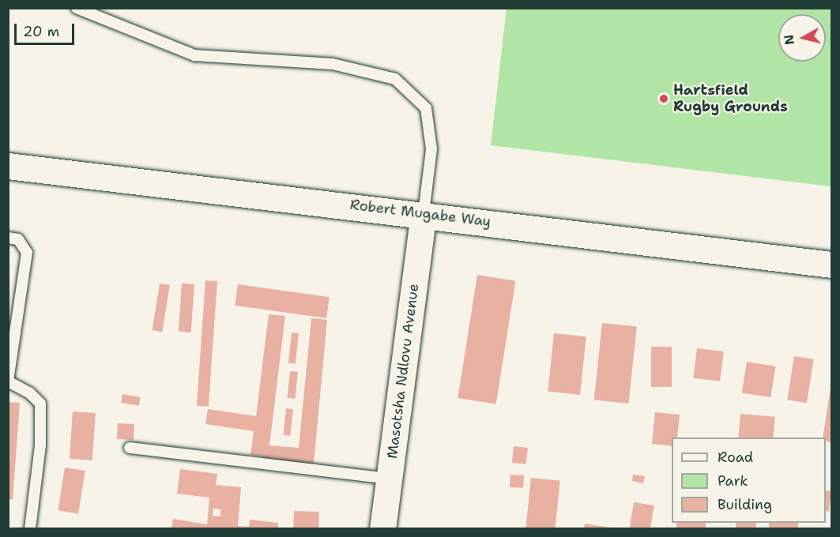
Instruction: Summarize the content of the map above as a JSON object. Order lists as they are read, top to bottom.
{
  "streets": {
    "main road": ["Robert Mugabe Way", "Masotsha Ndlovu Avenue"]
  },
  "crossings": [
    ["Robert Mugabe Way", "Masotsha Ndlovu Avenue"]
  ],
  "places": ["Hartsfield Rugby Grounds"],
  "legend": ["Road", "Park", "Building"],
  "scale_bar": "20 m",
  "north": "left"
}
